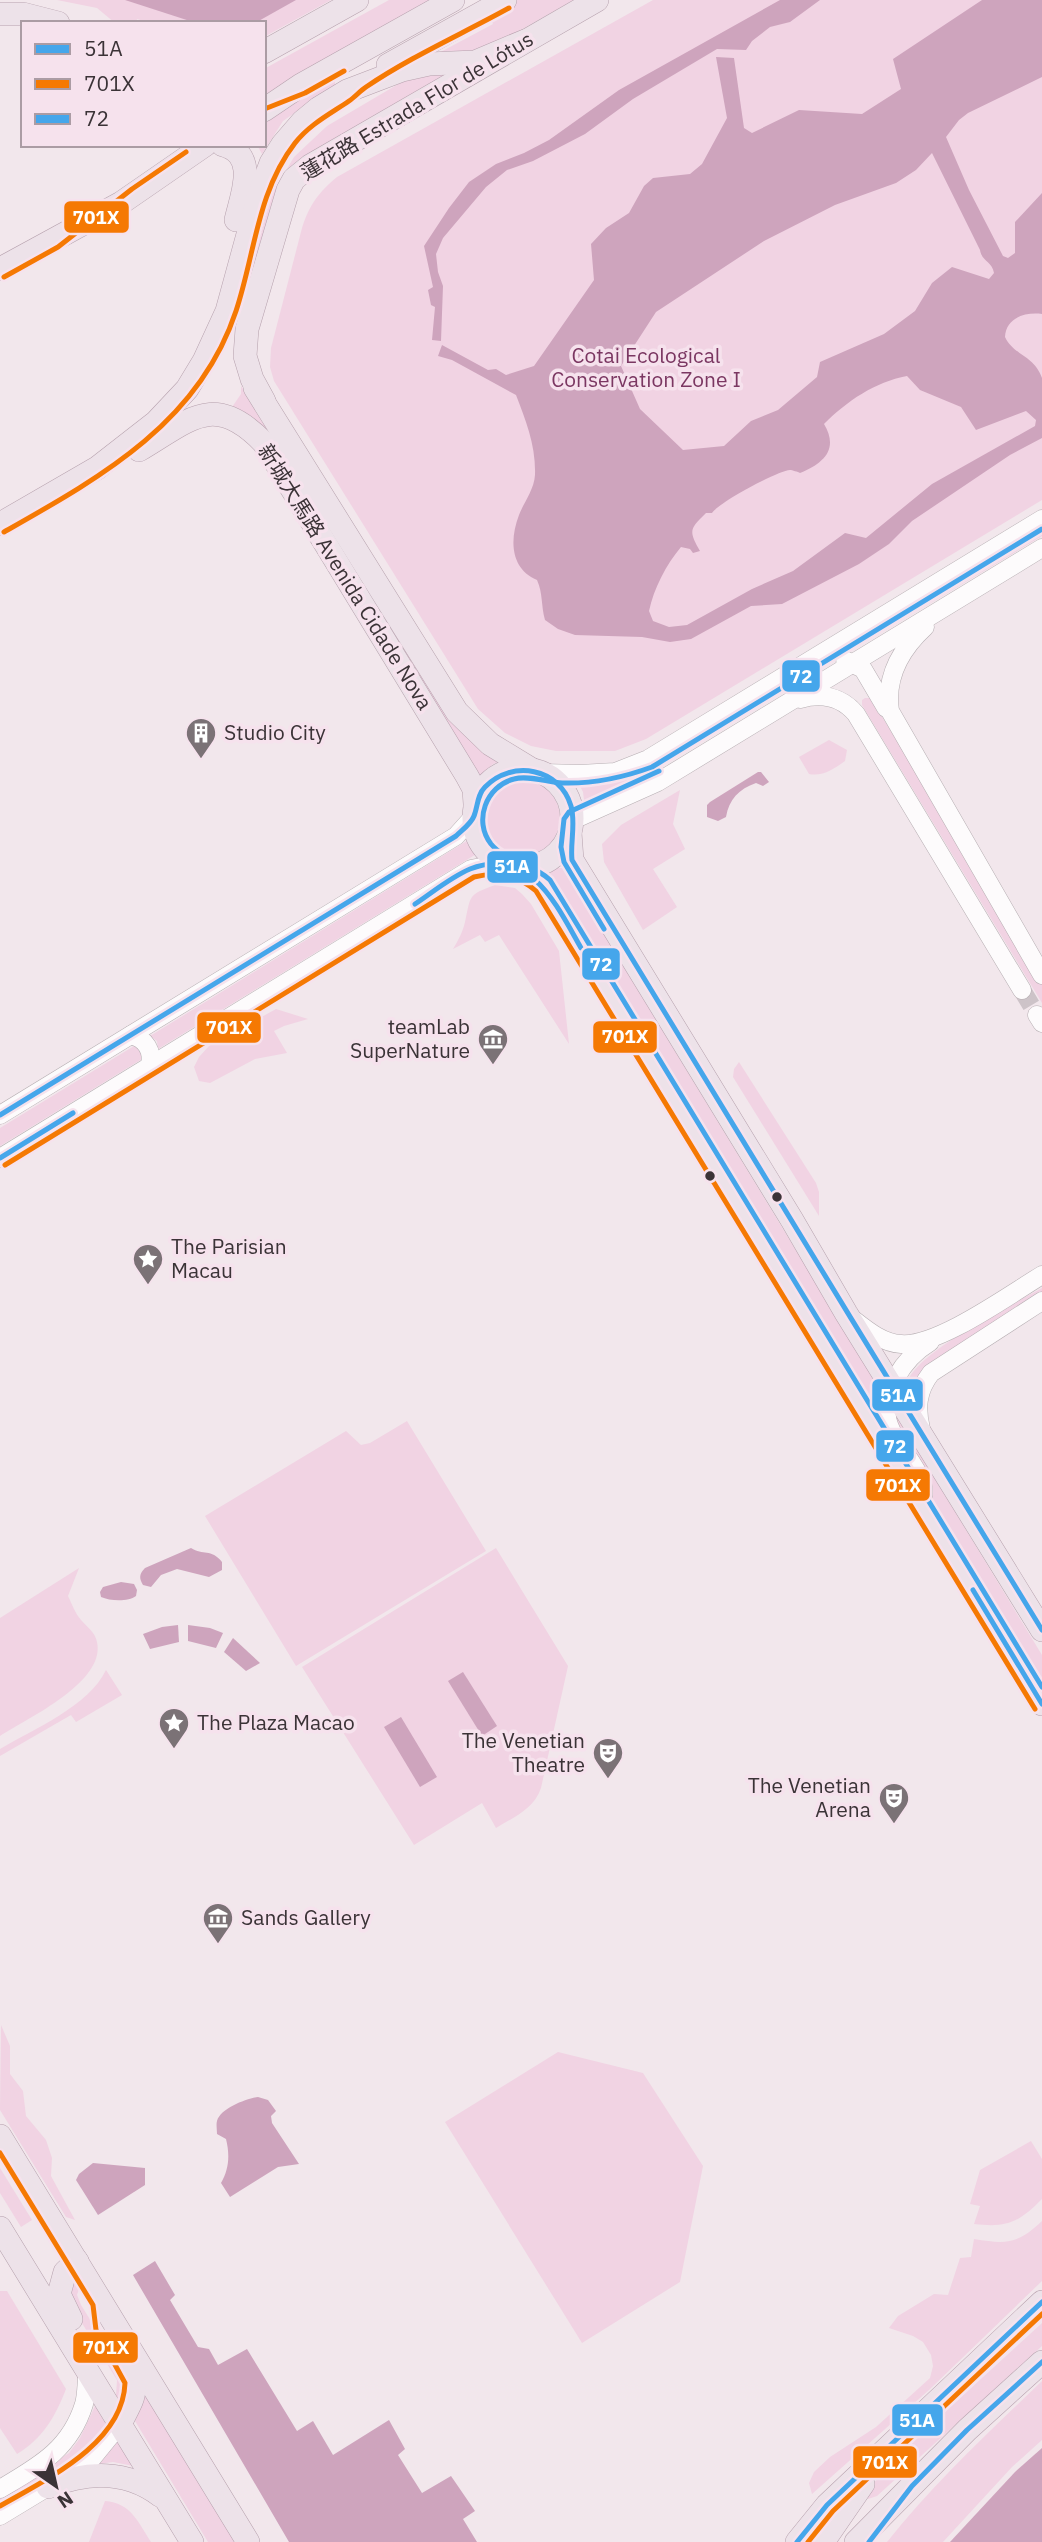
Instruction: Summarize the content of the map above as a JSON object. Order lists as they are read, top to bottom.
{
  "streets": {
    "main road": ["蓮花路 Estrada Flor de Lótus", "新城大馬路 Avenida Cidade Nova"]
  },
  "crossings": [
    ["蓮花路 Estrada Flor de Lótus", "新城大馬路 Avenida Cidade Nova"]
  ],
  "parks": ["Cotai Ecological Conservation Zone I"],
  "places": {
    "building": ["Studio City"],
    "museum": ["teamLab SuperNature", "Sands Gallery"],
    "place": ["The Parisian Macau", "The Plaza Macao"],
    "theatre": ["The Venetian Theatre", "The Venetian Arena"]
  },
  "lines": ["transit line 701X", "transit line 72", "transit line 51A"],
  "legend": ["51A", "701X", "72"],
  "north": "bottom right"
}
